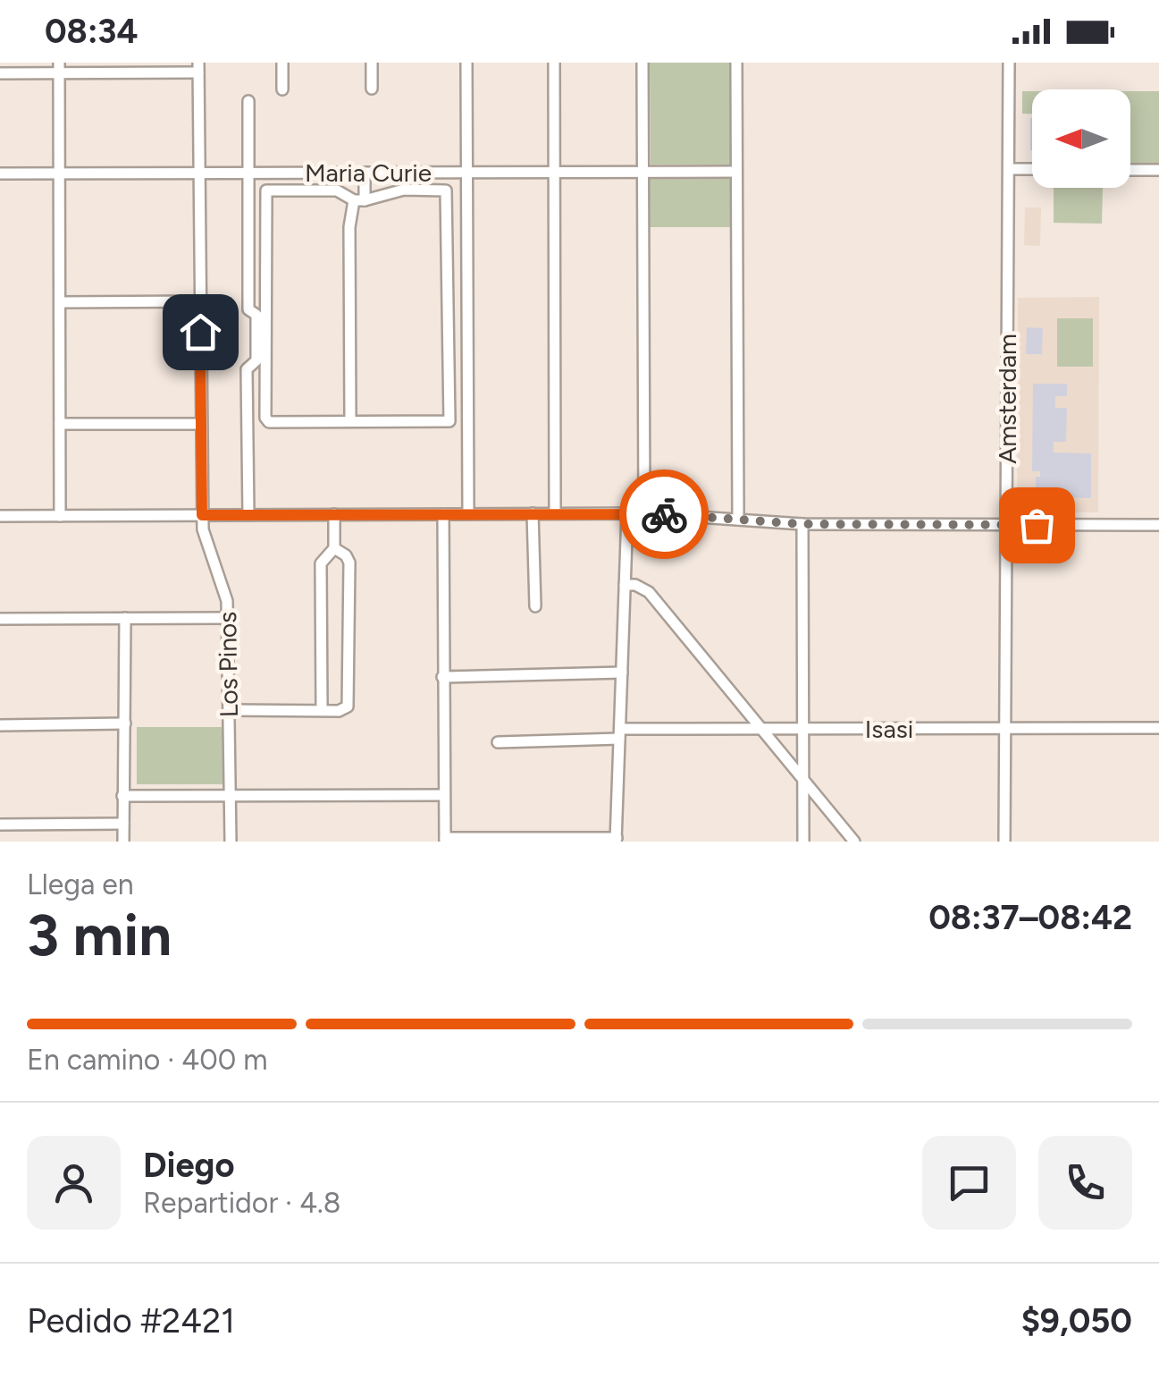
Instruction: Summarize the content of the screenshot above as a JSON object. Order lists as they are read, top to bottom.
{
  "streets": {
    "street": [
      "Maria Curie",
      "Amsterdam",
      "Los Pinos",
      "Isasi"
    ]
  },
  "crossings": [
    ["Maria Curie", "Los Pinos"],
    ["Amsterdam", "Isasi"]
  ],
  "north": "left",
  "page": {
    "status": "08:34",
    "heading": ["3 min", "Llega en", "08:37–08:42"],
    "panel": [
      "Diego",
      "Repartidor · 4.8",
      "Pedido #2421",
      "$9,050"
    ],
    "bar": "En camino · 400 m"
  }
}
